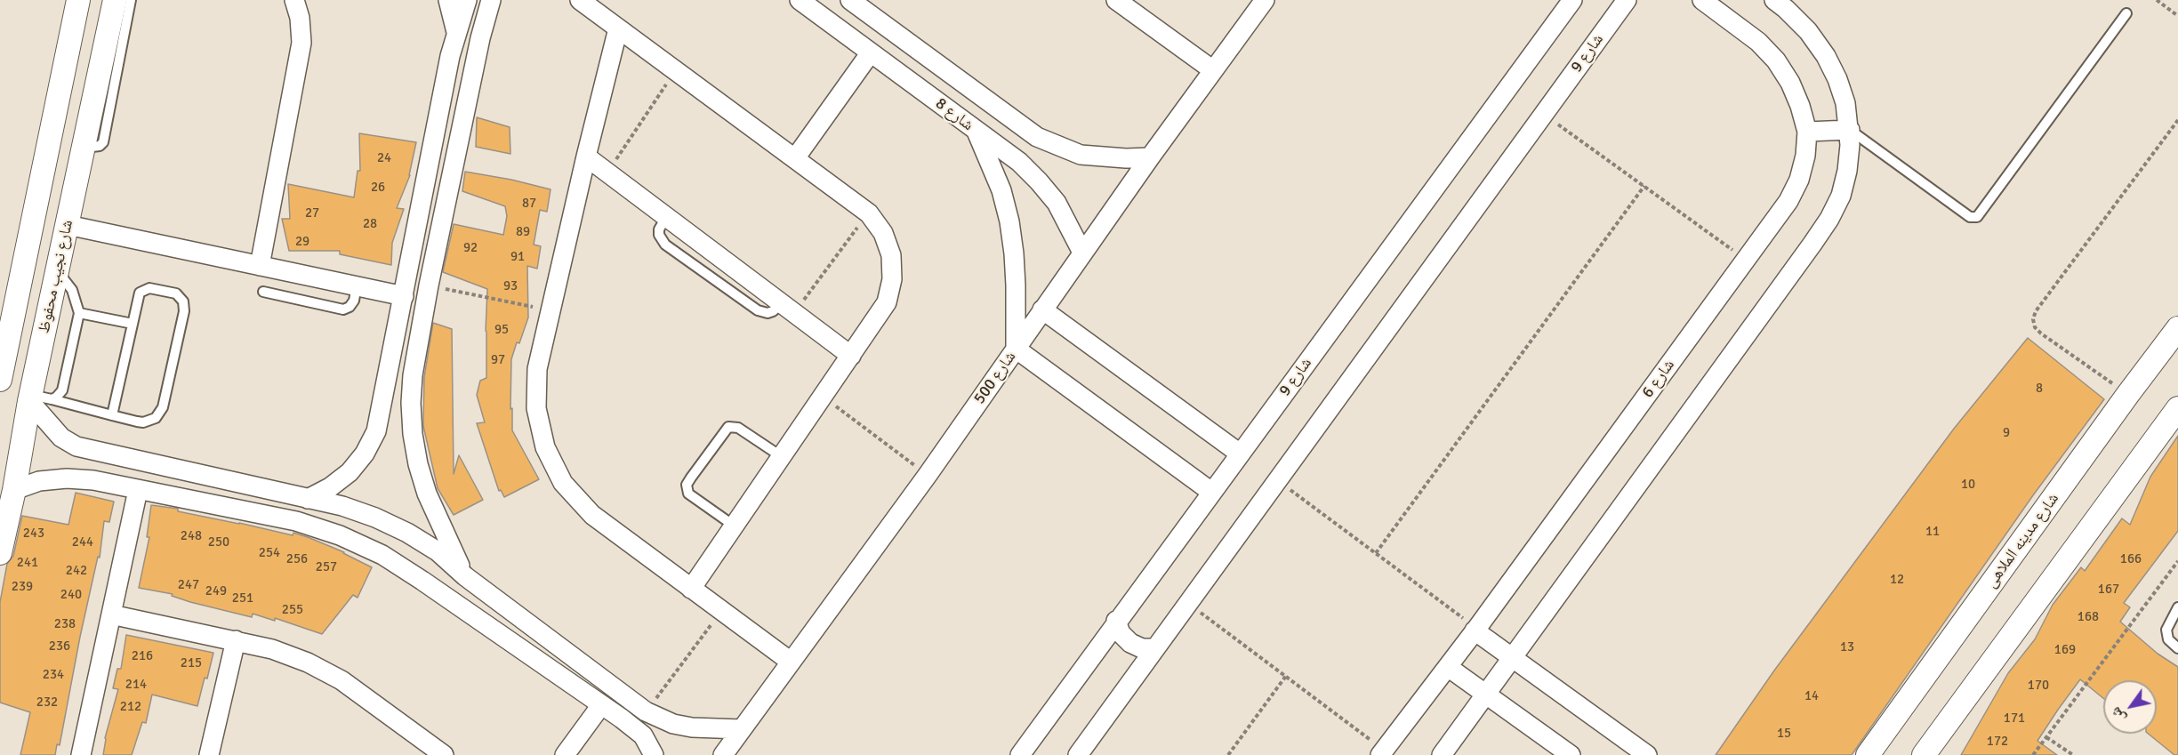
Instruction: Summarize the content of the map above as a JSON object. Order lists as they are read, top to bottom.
{
  "streets": {
    "street": [
      "شارع 9",
      "شارع 8",
      "شارع نجيب محفوظ",
      "شارع 500",
      "شارع 6",
      "شارع مدينه الملاهى"
    ]
  },
  "crossings": [
    ["شارع 8", "شارع 500"]
  ],
  "house_numbers": [
    "24",
    "26",
    "87",
    "27",
    "28",
    "89",
    "29",
    "92",
    "91",
    "93",
    "95",
    "97",
    "8",
    "9",
    "10",
    "11",
    "243",
    "248",
    "244",
    "250",
    "254",
    "256",
    "166",
    "241",
    "257",
    "242",
    "12",
    "247",
    "239",
    "167",
    "249",
    "240",
    "251",
    "255",
    "168",
    "238",
    "236",
    "13",
    "169",
    "216",
    "215",
    "234",
    "214",
    "170",
    "14",
    "232",
    "212",
    "171",
    "15",
    "172"
  ],
  "north": "bottom left"
}
